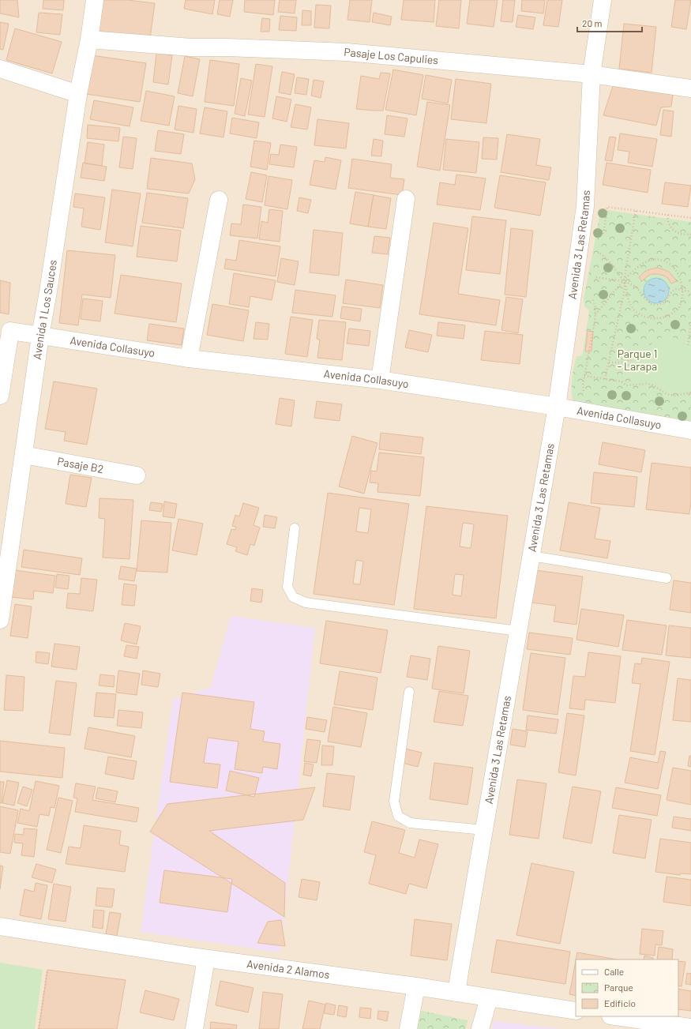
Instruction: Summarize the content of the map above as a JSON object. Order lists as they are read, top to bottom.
{
  "streets": {
    "street": [
      "Pasaje Los Capulies",
      "Avenida 3 Las Retamas",
      "Avenida 1 Los Sauces",
      "Avenida Collasuyo",
      "Pasaje B2",
      "Avenida 2 Alamos"
    ]
  },
  "crossings": [
    ["Pasaje Los Capulies", "Avenida 3 Las Retamas"],
    ["Pasaje Los Capulies", "Avenida 1 Los Sauces"],
    ["Avenida 3 Las Retamas", "Avenida Collasuyo"],
    ["Avenida 3 Las Retamas", "Avenida 2 Alamos"],
    ["Avenida 1 Los Sauces", "Avenida Collasuyo"],
    ["Avenida 1 Los Sauces", "Pasaje B2"]
  ],
  "parks": ["Parque 1 - Larapa"],
  "legend": ["Calle", "Parque", "Edificio"],
  "scale_bar": "20 m"
}
